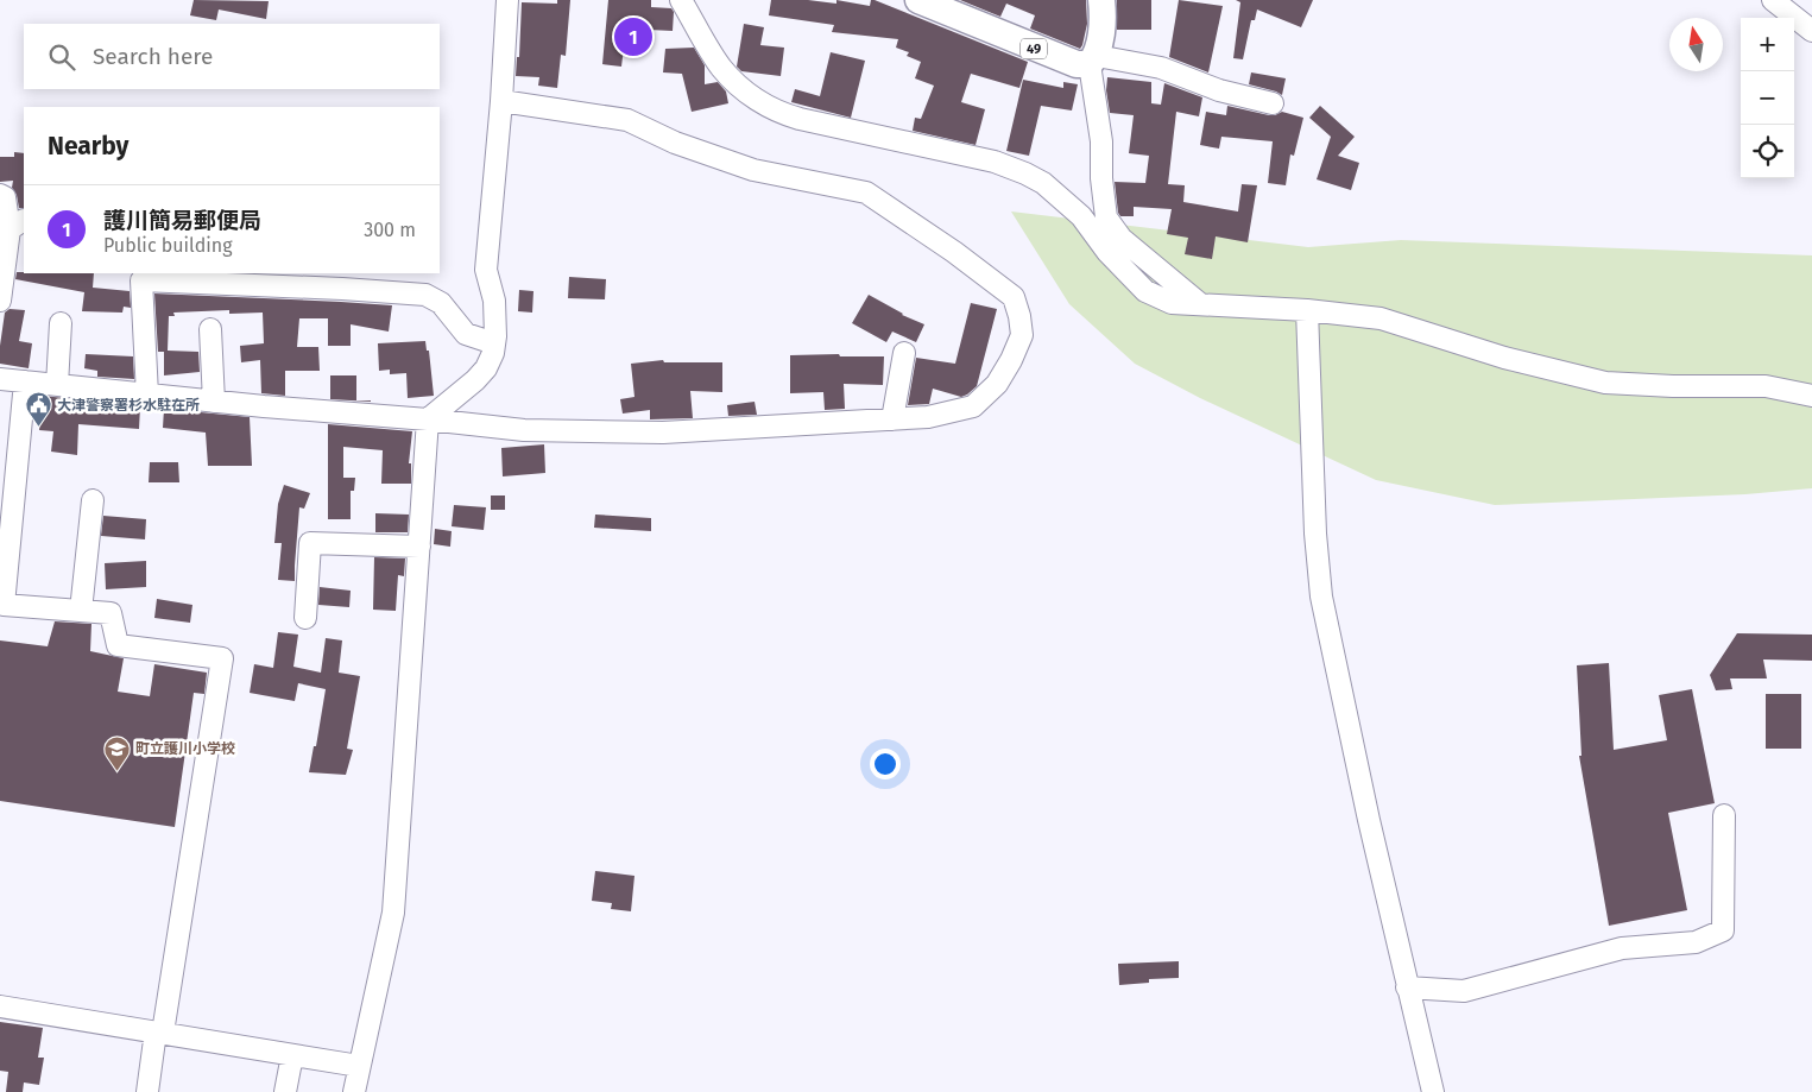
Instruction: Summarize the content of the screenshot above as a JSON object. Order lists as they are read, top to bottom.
{
  "streets": {
    "main road": ["49"]
  },
  "places": {
    "public building": ["大津警察署杉水駐在所"],
    "school or university": ["町立護川小学校"]
  },
  "north": "top",
  "page": {
    "pins": "1",
    "map_buttons": ["+", "−"],
    "search": "Search here",
    "heading": "Nearby",
    "list": [
      {
        "mark": "1",
        "name": "護川簡易郵便局",
        "note": "Public building",
        "value": "300 m"
      }
    ]
  }
}
